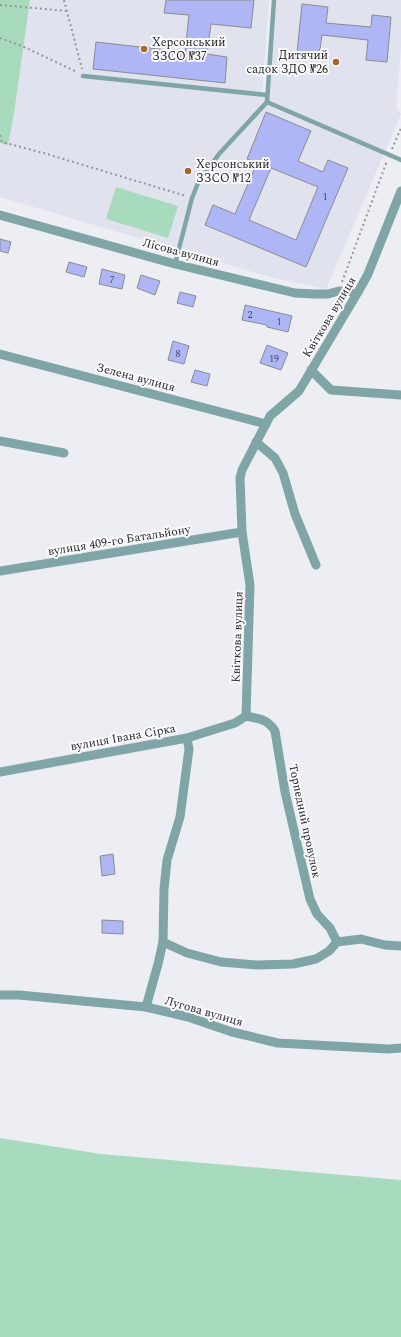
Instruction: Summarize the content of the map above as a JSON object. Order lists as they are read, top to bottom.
{
  "streets": {
    "street": [
      "Лісова вулиця",
      "Квіткова вулиця",
      "Зелена вулиця",
      "вулиця 409-го Батальйону",
      "вулиця Івана Сірка",
      "Торпедний провулок",
      "Лугова вулиця"
    ]
  },
  "crossings": [
    ["Лісова вулиця", "Квіткова вулиця"],
    ["Квіткова вулиця", "Зелена вулиця"],
    ["Квіткова вулиця", "вулиця 409-го Батальйону"],
    ["Квіткова вулиця", "вулиця Івана Сірка"],
    ["Квіткова вулиця", "Торпедний провулок"],
    ["вулиця Івана Сірка", "Торпедний провулок"]
  ],
  "places": ["Херсонський ЗЗСО №37", "Дитячий садок ЗДО №26", "Херсонський ЗЗСО №12"],
  "house_numbers": [
    "1",
    "7",
    "2",
    "1",
    "8",
    "19"
  ]
}
